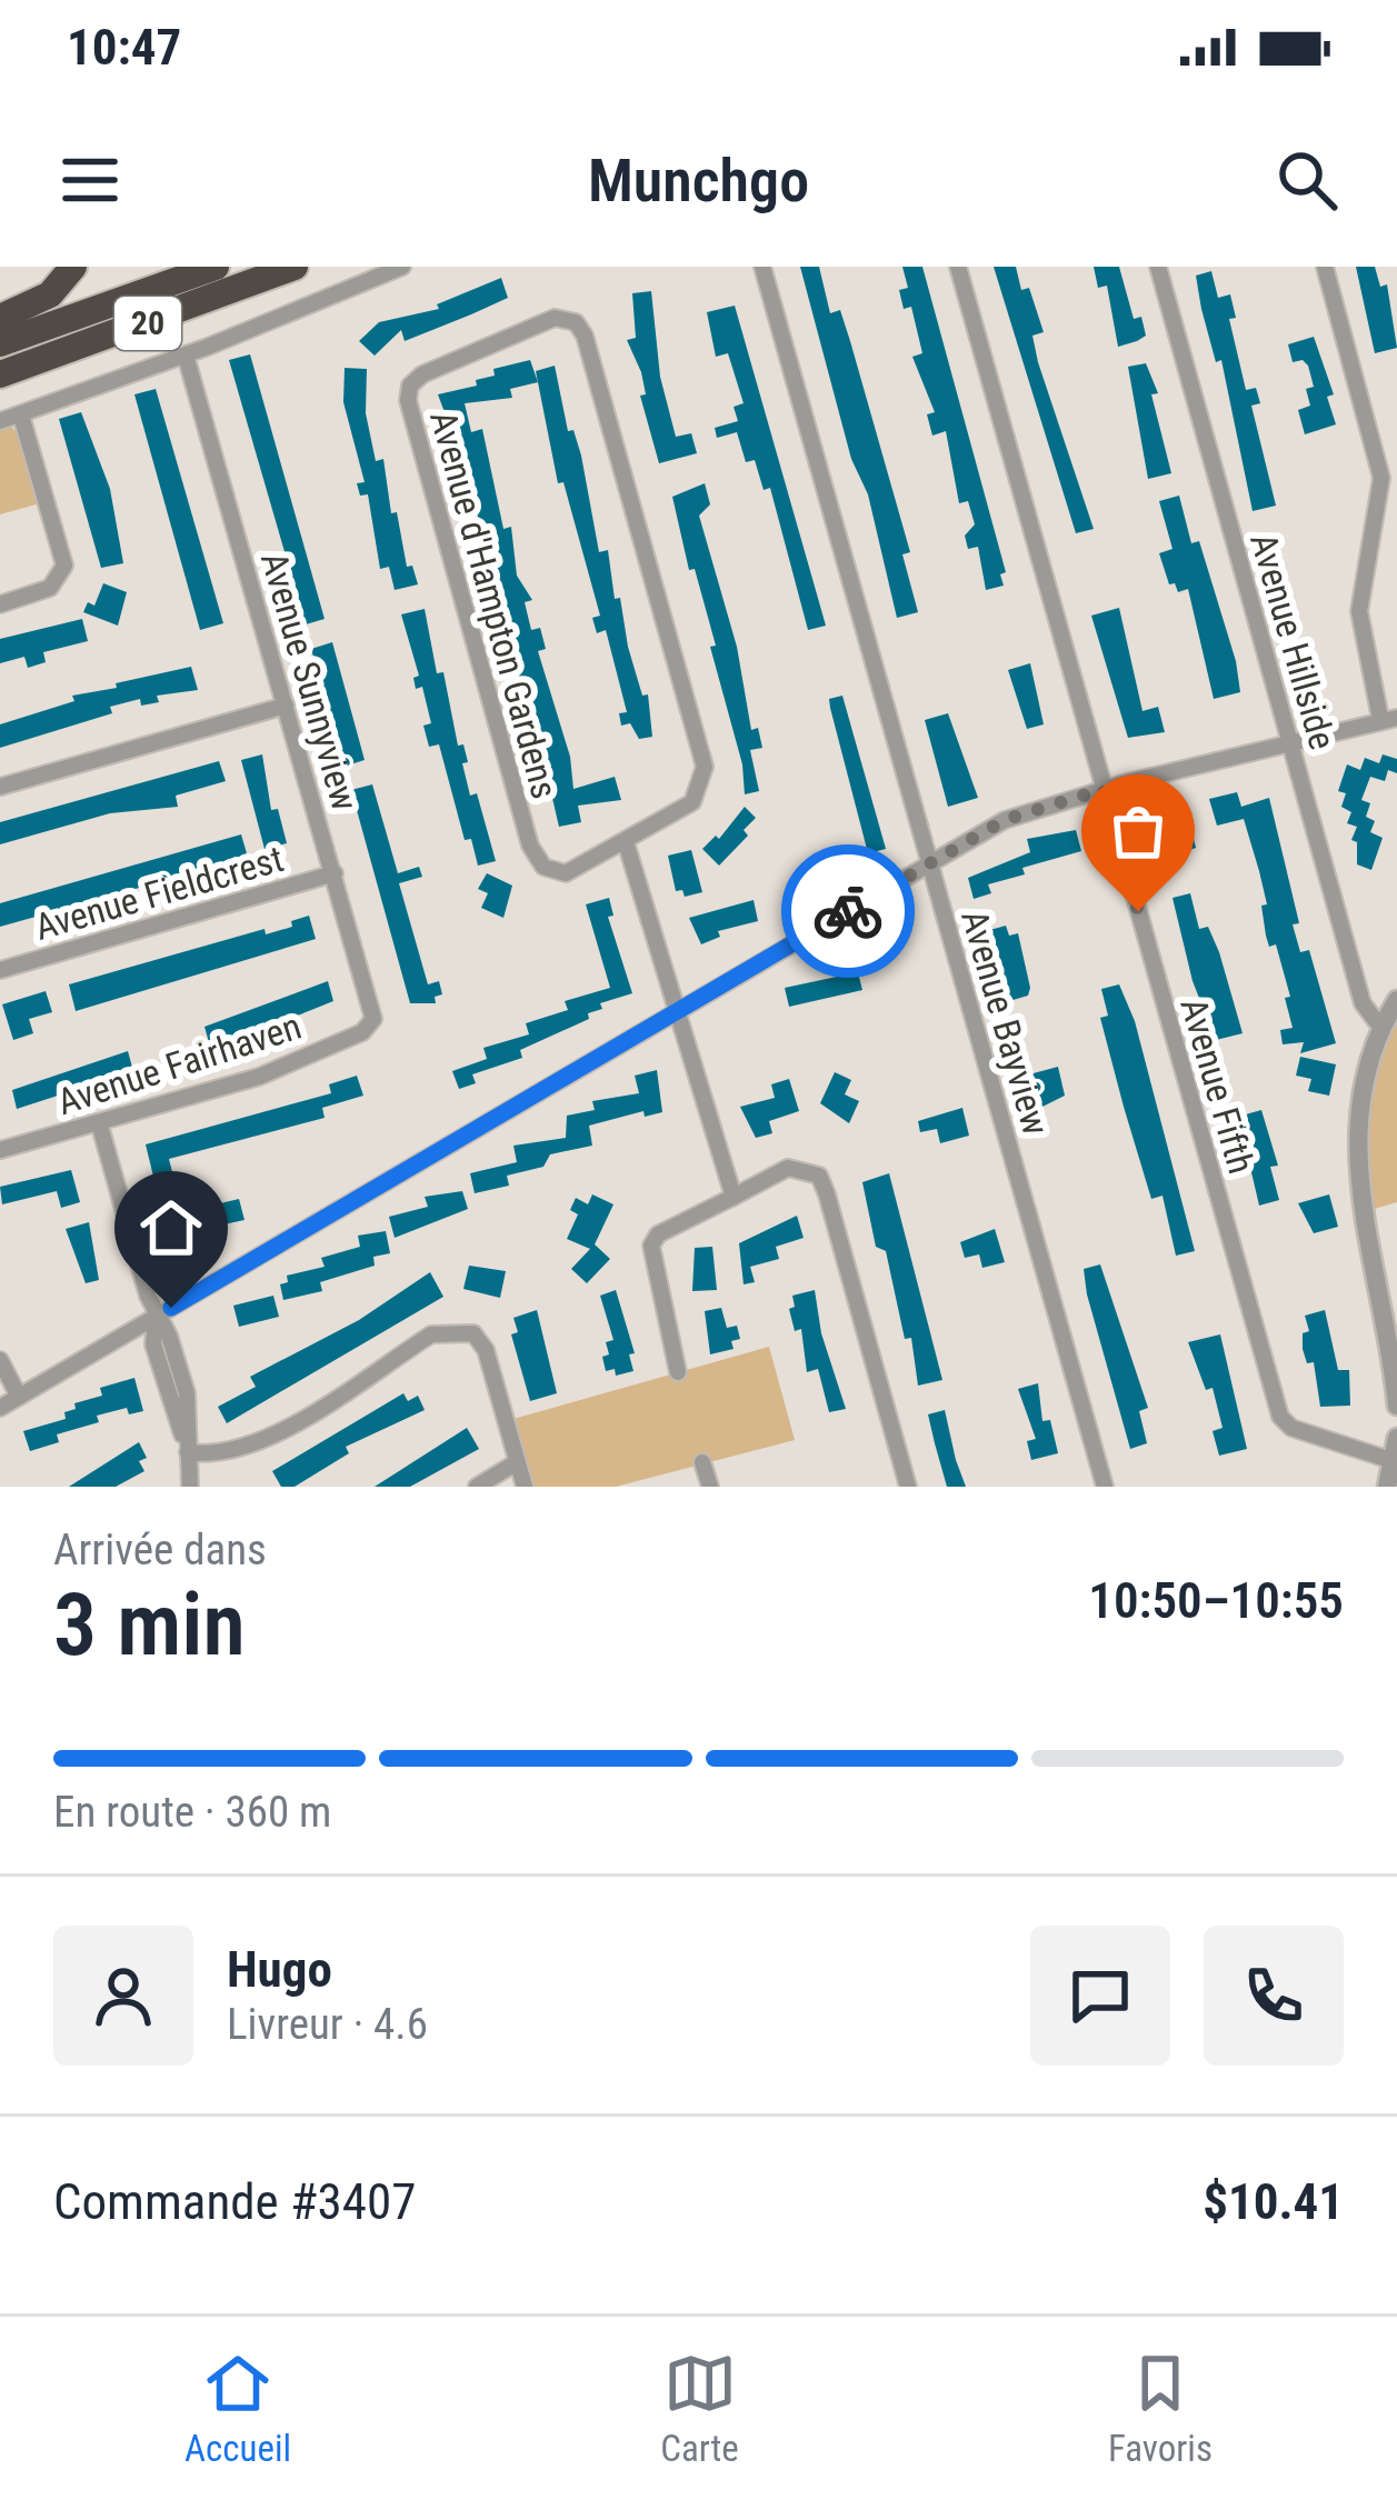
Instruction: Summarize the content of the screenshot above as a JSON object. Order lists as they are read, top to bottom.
{
  "streets": {
    "highway": ["20"],
    "street": [
      "Avenue d'Hampton Gardens",
      "Avenue Hillside",
      "Avenue Sunnyview",
      "Avenue Fieldcrest",
      "Avenue Bayview",
      "Avenue Fairhaven",
      "Avenue Fifth"
    ]
  },
  "crossings": [
    ["Avenue Sunnyview", "Avenue Fieldcrest"],
    ["Avenue Sunnyview", "Avenue Fairhaven"]
  ],
  "page": {
    "status": "10:47",
    "header": "Munchgo",
    "heading": ["3 min", "Arrivée dans", "10:50–10:55"],
    "panel": [
      "Hugo",
      "Livreur · 4.6",
      "Commande #3407",
      "$10.41"
    ],
    "bar": "En route · 360 m",
    "tabs": ["Accueil", "Carte", "Favoris"]
  }
}
